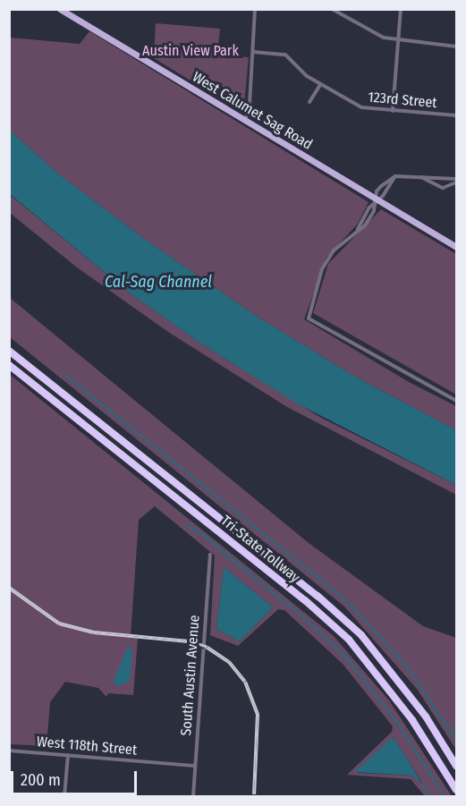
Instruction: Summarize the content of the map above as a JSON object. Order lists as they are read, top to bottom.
{
  "streets": {
    "highway": ["Tri-State Tollway"],
    "main road": ["West Calumet Sag Road"],
    "street": ["123rd Street", "South Austin Avenue", "West 118th Street"]
  },
  "crossings": [
    ["South Austin Avenue", "West 118th Street"]
  ],
  "water": ["Cal-Sag Channel"],
  "parks": ["Austin View Park"],
  "scale_bar": "200 m"
}
